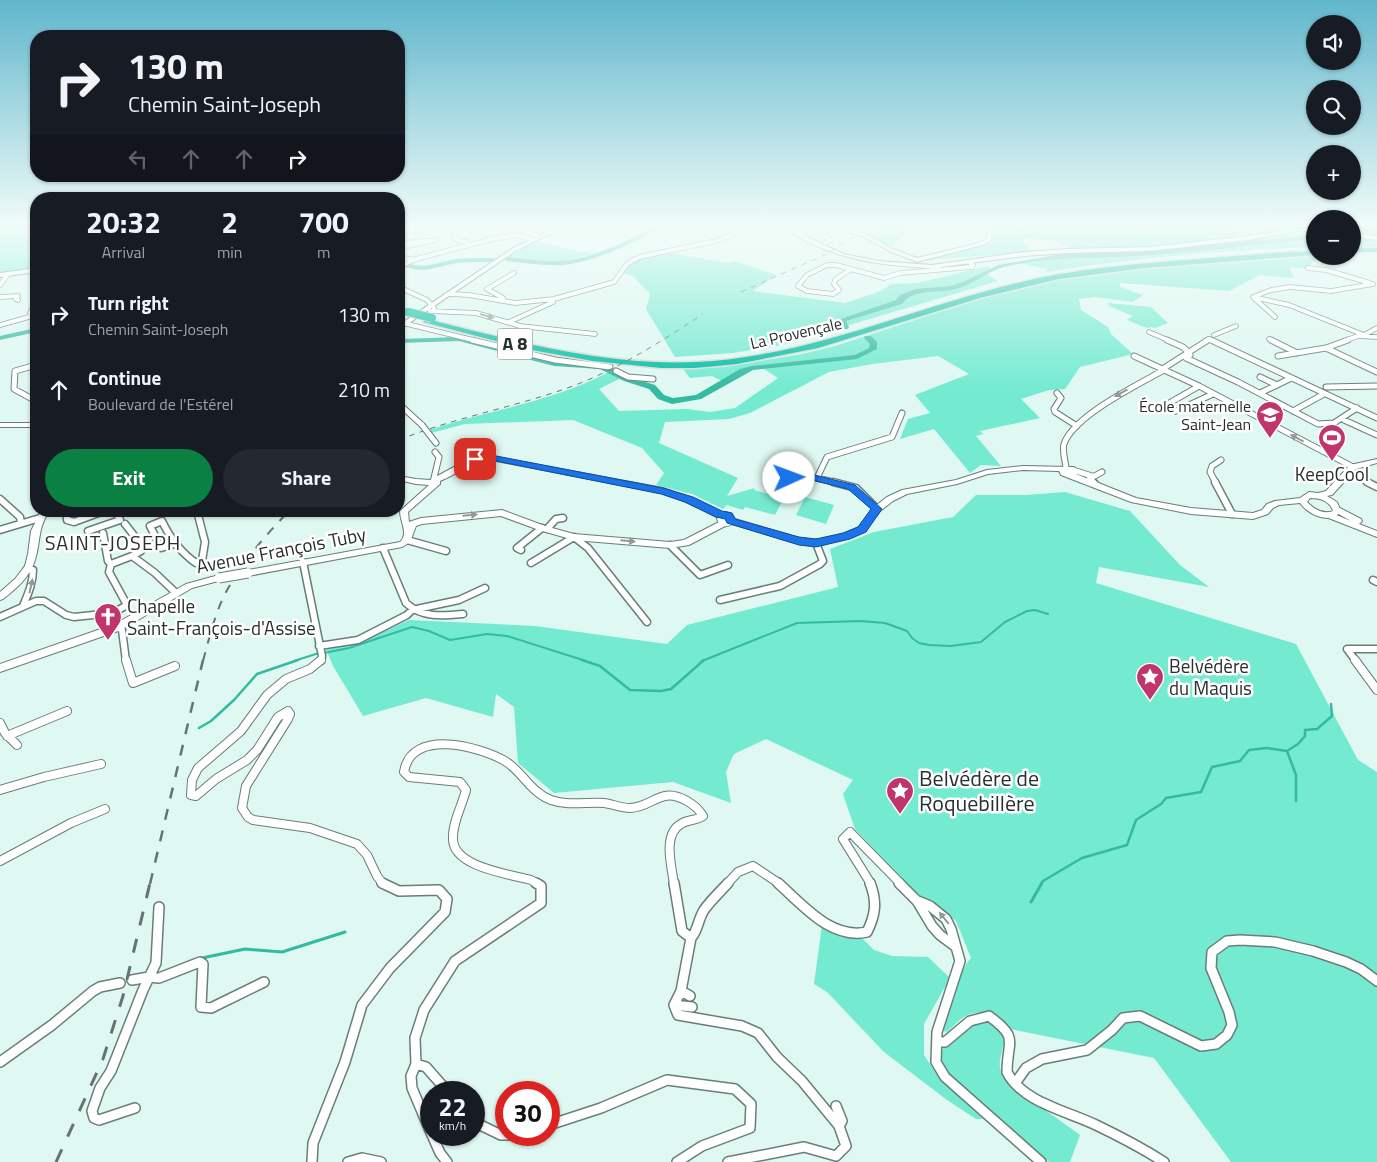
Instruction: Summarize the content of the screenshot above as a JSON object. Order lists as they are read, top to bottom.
{
  "streets": {
    "highway": ["La Provençale", "A 8"],
    "street": ["Avenue François Tuby"]
  },
  "districts": ["SAINT-JOSEPH"],
  "places": {
    "school or university": ["École maternelle Saint-Jean"],
    "sports": ["KeepCool"],
    "church": ["Chapelle Saint-François-d'Assise"],
    "place": ["Belvédère du Maquis", "Belvédère de Roquebillère"]
  },
  "page": {
    "map_buttons": ["+", "−"],
    "turn": ["130 m", "Chemin Saint-Joseph"],
    "eta": [
      "20:32",
      "Arrival",
      "2",
      "min",
      "700",
      "m"
    ],
    "list": [
      {
        "name": "Turn right",
        "note": "Chemin Saint-Joseph",
        "value": "130 m"
      },
      {
        "name": "Continue",
        "note": "Boulevard de l'Estérel",
        "value": "210 m"
      }
    ],
    "buttons": ["Exit", "Share"],
    "speed": "22 km/h",
    "limit": "30"
  }
}
